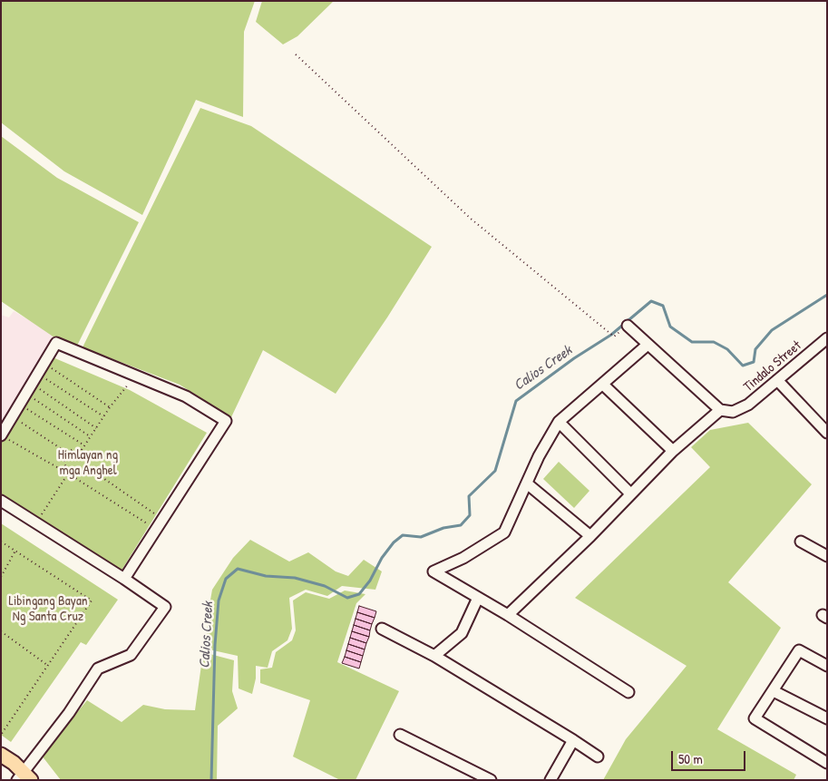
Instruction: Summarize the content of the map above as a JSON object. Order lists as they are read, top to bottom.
{
  "streets": {
    "street": ["Tindalo Street"]
  },
  "water": ["Calios Creek"],
  "parks": ["Himlayan ng mga Anghel", "Libingang Bayan Ng Santa Cruz"],
  "scale_bar": "50 m"
}
